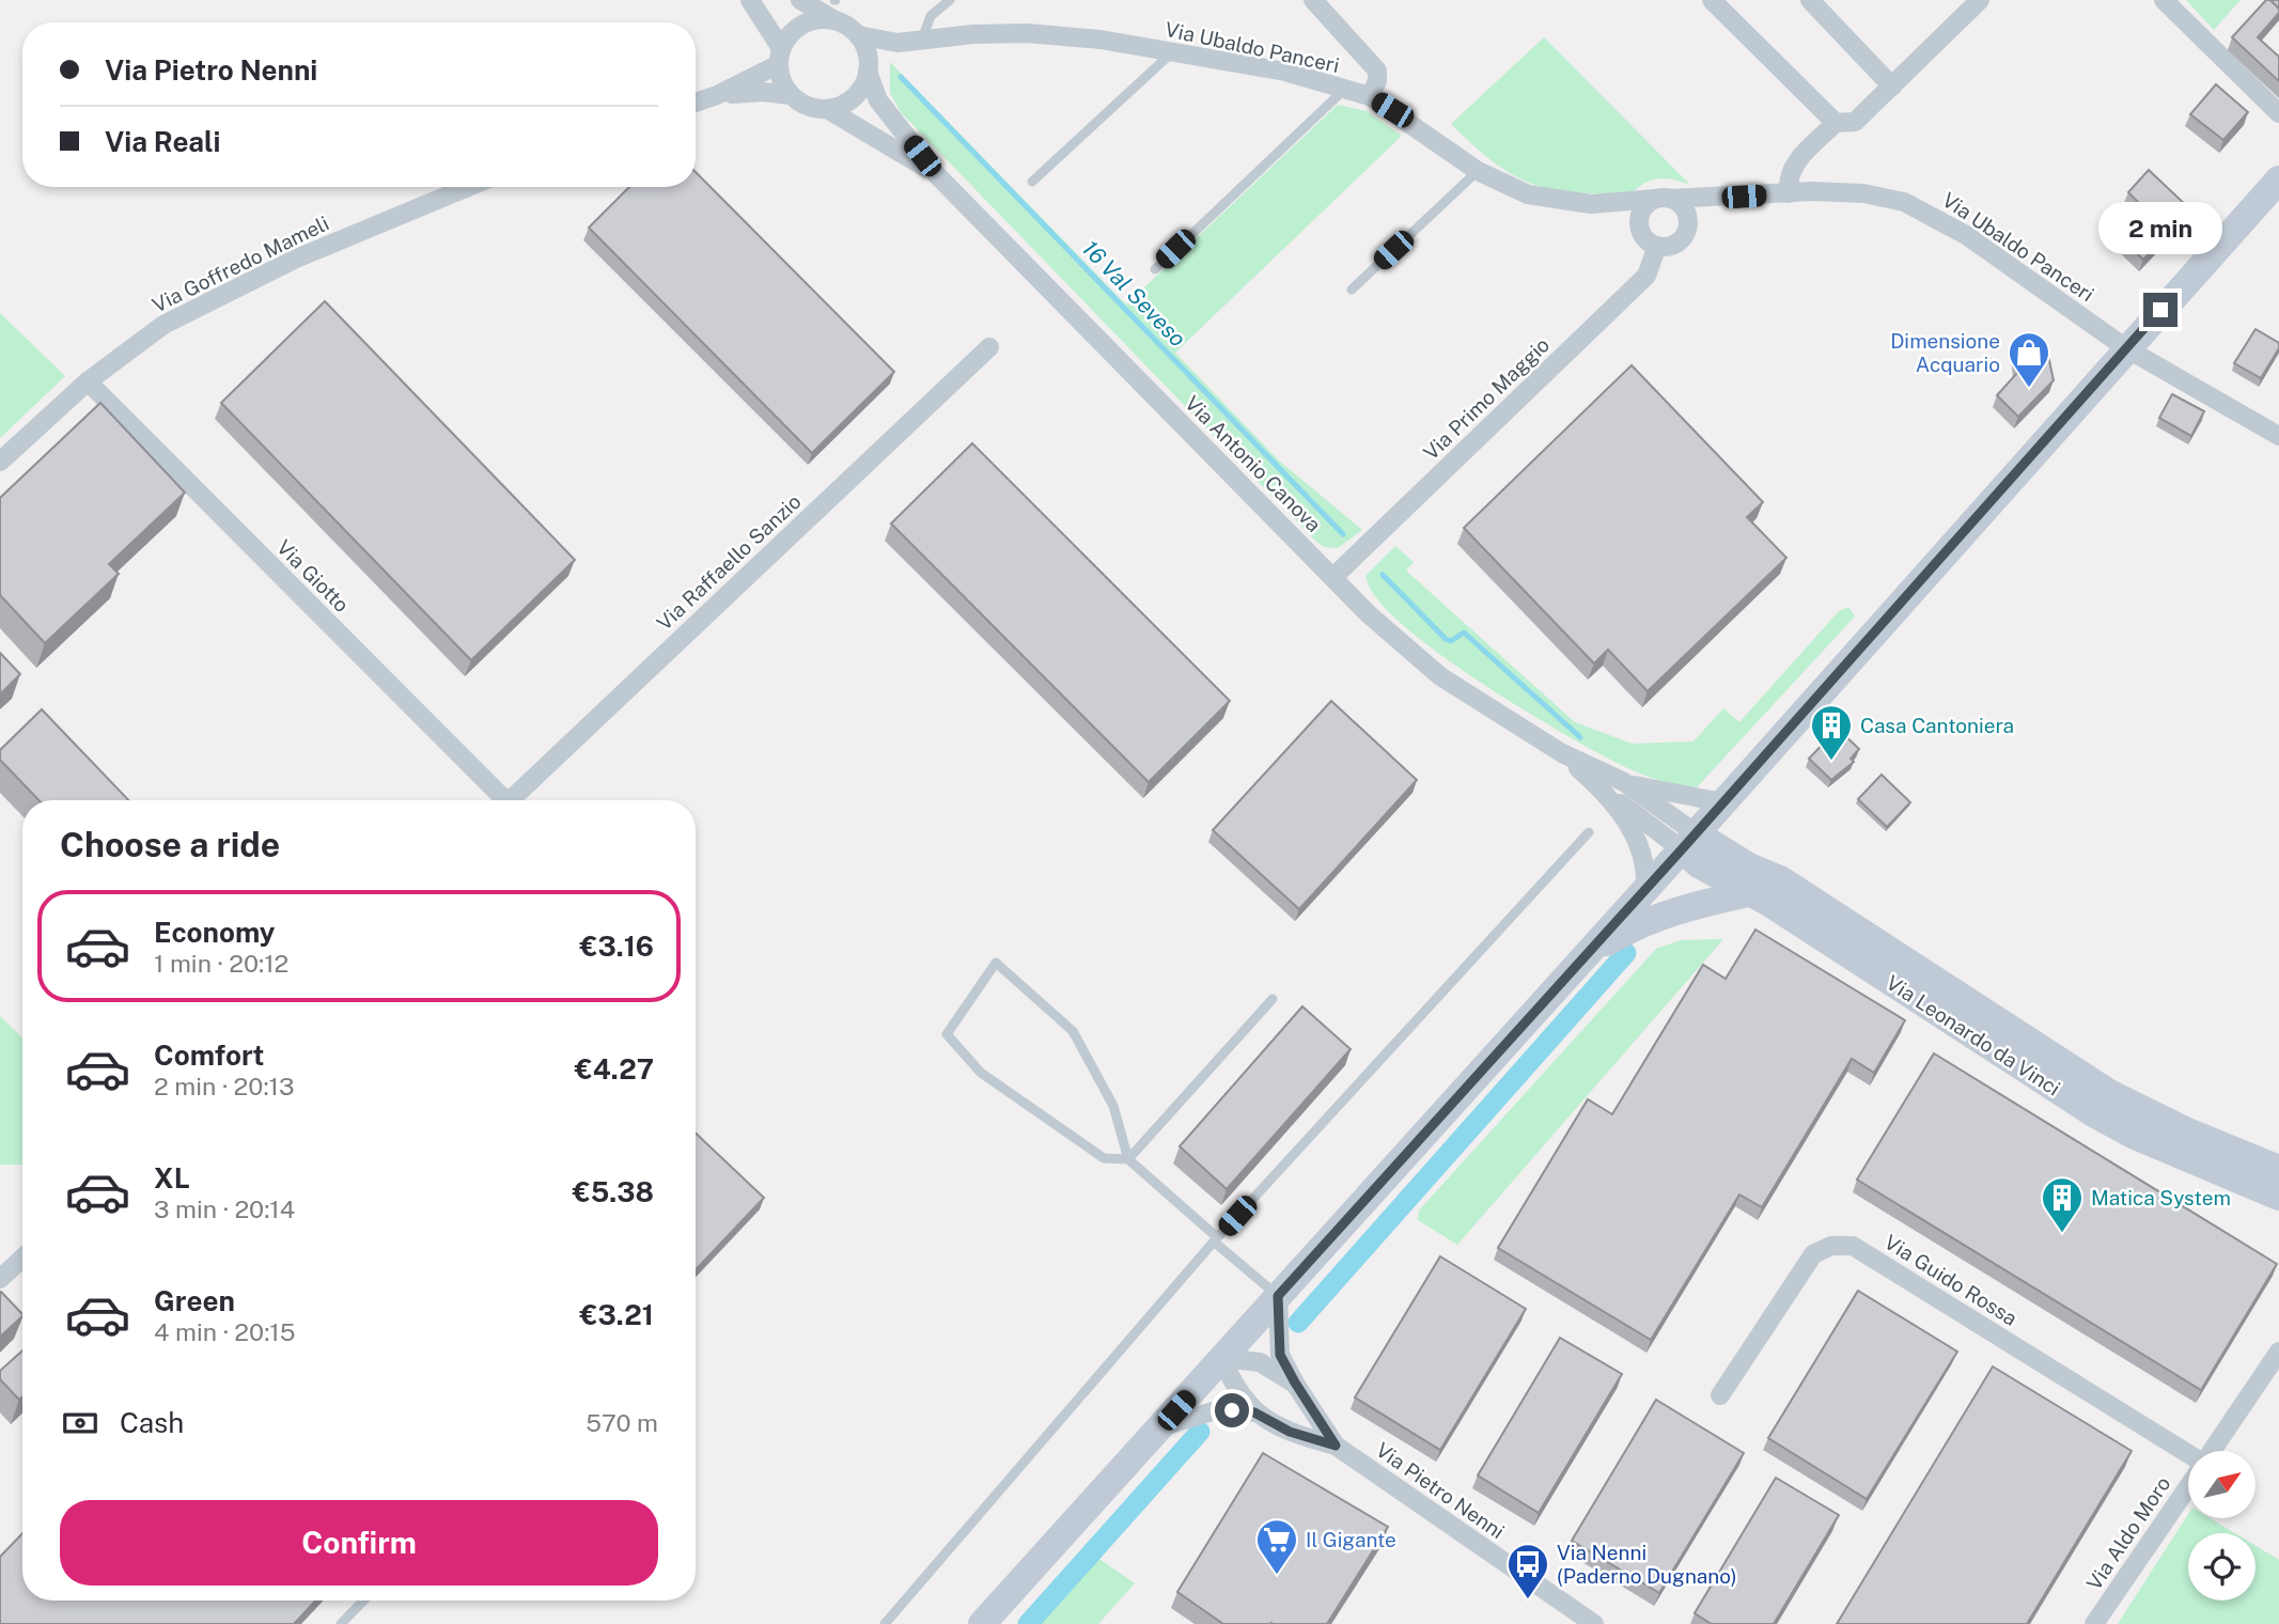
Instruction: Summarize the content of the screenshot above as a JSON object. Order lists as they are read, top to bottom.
{
  "streets": {
    "main road": ["Via Leonardo da Vinci"],
    "street": [
      "Via Ubaldo Panceri",
      "Via Goffredo Mameli",
      "Via Primo Maggio",
      "Via Antonio Canova",
      "Via Raffaello Sanzio",
      "Via Giotto",
      "Via Guido Rossa",
      "Via Pietro Nenni",
      "Via Aldo Moro"
    ]
  },
  "crossings": [
    ["Via Ubaldo Panceri", "Via Primo Maggio"],
    ["Via Ubaldo Panceri", "Via Antonio Canova"],
    ["Via Goffredo Mameli", "Via Giotto"],
    ["Via Primo Maggio", "Via Antonio Canova"],
    ["Via Antonio Canova", "Via Leonardo da Vinci"]
  ],
  "water": ["16 Val Seveso"],
  "places": {
    "shop": ["Dimensione Acquario"],
    "building": ["Casa Cantoniera", "Matica System"],
    "supermarket": ["Il Gigante"],
    "bus stop": ["Via Nenni (Paderno Dugnano)"]
  },
  "north": "top right",
  "page": {
    "banner": ["Via Pietro Nenni", "Via Reali"],
    "bubble": "2 min",
    "heading": "Choose a ride",
    "list": [
      {
        "name": "Economy",
        "note": "1 min · 20:12",
        "value": "€3.16"
      },
      {
        "name": "Comfort",
        "note": "2 min · 20:13",
        "value": "€4.27"
      },
      {
        "name": "XL",
        "note": "3 min · 20:14",
        "value": "€5.38"
      },
      {
        "name": "Green",
        "note": "4 min · 20:15",
        "value": "€3.21"
      }
    ],
    "pay": ["Cash", "570 m"],
    "buttons": "Confirm"
  }
}
